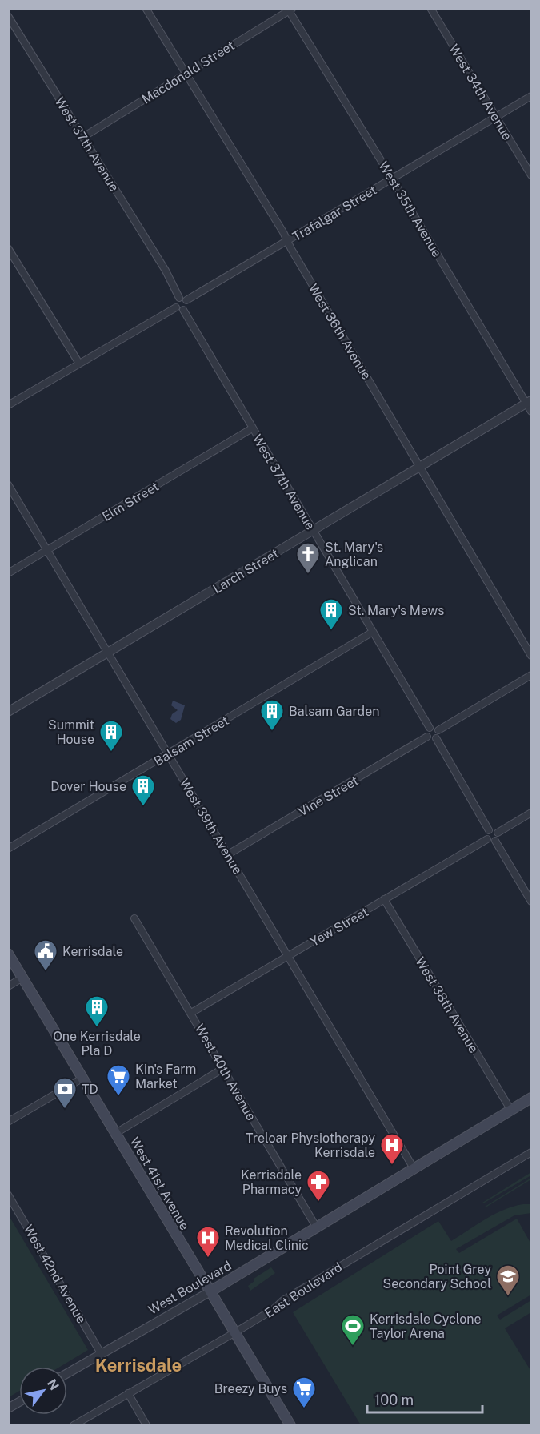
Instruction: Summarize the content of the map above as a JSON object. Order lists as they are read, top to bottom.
{
  "streets": {
    "main road": ["West 41st Avenue", "West Boulevard"],
    "street": [
      "Macdonald Street",
      "West 34th Avenue",
      "West 37th Avenue",
      "West 35th Avenue",
      "Trafalgar Street",
      "West 36th Avenue",
      "Elm Street",
      "Larch Street",
      "Balsam Street",
      "Vine Street",
      "West 39th Avenue",
      "Yew Street",
      "West 38th Avenue",
      "West 40th Avenue",
      "West 42nd Avenue",
      "East Boulevard"
    ]
  },
  "crossings": [
    ["Macdonald Street", "West 37th Avenue"],
    ["Macdonald Street", "West 35th Avenue"],
    ["Macdonald Street", "West 36th Avenue"],
    ["West 34th Avenue", "Trafalgar Street"],
    ["West 37th Avenue", "Trafalgar Street"],
    ["West 37th Avenue", "Elm Street"],
    ["West 37th Avenue", "Larch Street"],
    ["West 37th Avenue", "Balsam Street"],
    ["West 37th Avenue", "Vine Street"],
    ["West 35th Avenue", "Trafalgar Street"],
    ["West 35th Avenue", "Larch Street"],
    ["Trafalgar Street", "West 36th Avenue"],
    ["West 36th Avenue", "Larch Street"],
    ["Elm Street", "West 39th Avenue"],
    ["Larch Street", "West 39th Avenue"],
    ["Balsam Street", "West 39th Avenue"],
    ["Vine Street", "West 39th Avenue"],
    ["West 39th Avenue", "Yew Street"],
    ["West 39th Avenue", "West Boulevard"],
    ["Yew Street", "West 38th Avenue"],
    ["Yew Street", "West 40th Avenue"],
    ["West 38th Avenue", "West Boulevard"],
    ["West 40th Avenue", "West Boulevard"],
    ["West 41st Avenue", "West Boulevard"],
    ["West 41st Avenue", "East Boulevard"],
    ["West 42nd Avenue", "West Boulevard"]
  ],
  "districts": ["Kerrisdale"],
  "places": {
    "church": ["St. Mary's Anglican"],
    "building": [
      "St. Mary's Mews",
      "Balsam Garden",
      "Summit House",
      "Dover House",
      "One Kerrisdale Pla D"
    ],
    "public building": ["Kerrisdale"],
    "supermarket": ["Kin's Farm Market", "Breezy Buys"],
    "bank": ["TD"],
    "hospital": ["Treloar Physiotherapy Kerrisdale", "Revolution Medical Clinic"],
    "pharmacy": ["Kerrisdale Pharmacy"],
    "school or university": ["Point Grey Secondary School"],
    "sports": ["Kerrisdale Cyclone Taylor Arena"]
  },
  "scale_bar": "100 m",
  "north": "top right"
}
